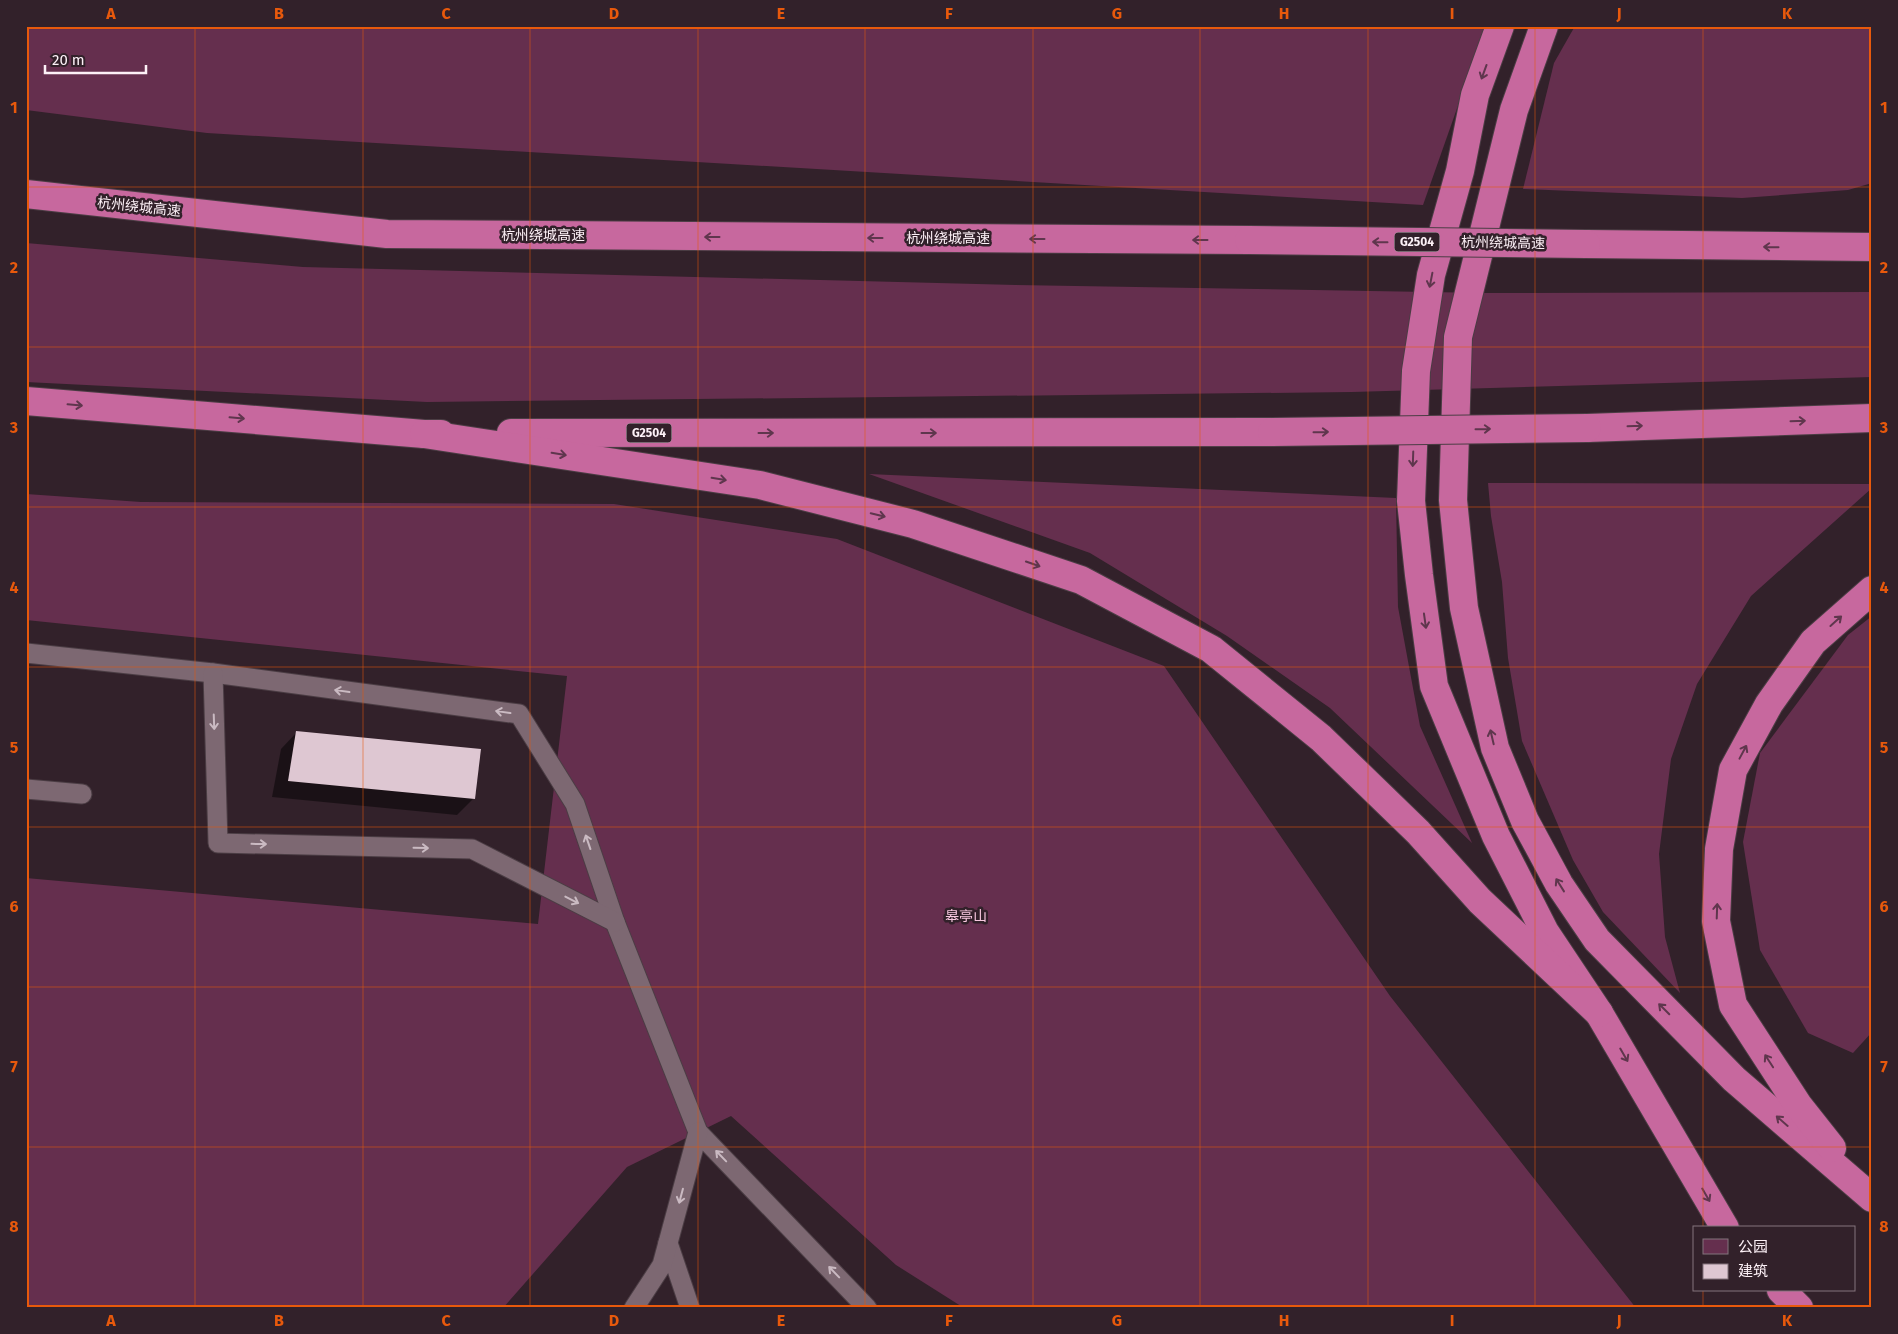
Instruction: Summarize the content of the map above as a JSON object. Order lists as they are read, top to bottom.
{
  "streets": {
    "highway": ["杭州绕城高速", "G2504"]
  },
  "parks": ["皋亭山"],
  "legend": ["公园", "建筑"],
  "scale_bar": "20 m",
  "grid": {
    "columns": [
      "A",
      "B",
      "C",
      "D",
      "E",
      "F",
      "G",
      "H",
      "I",
      "J",
      "K"
    ],
    "rows": [
      "1",
      "2",
      "3",
      "4",
      "5",
      "6",
      "7",
      "8"
    ]
  }
}
